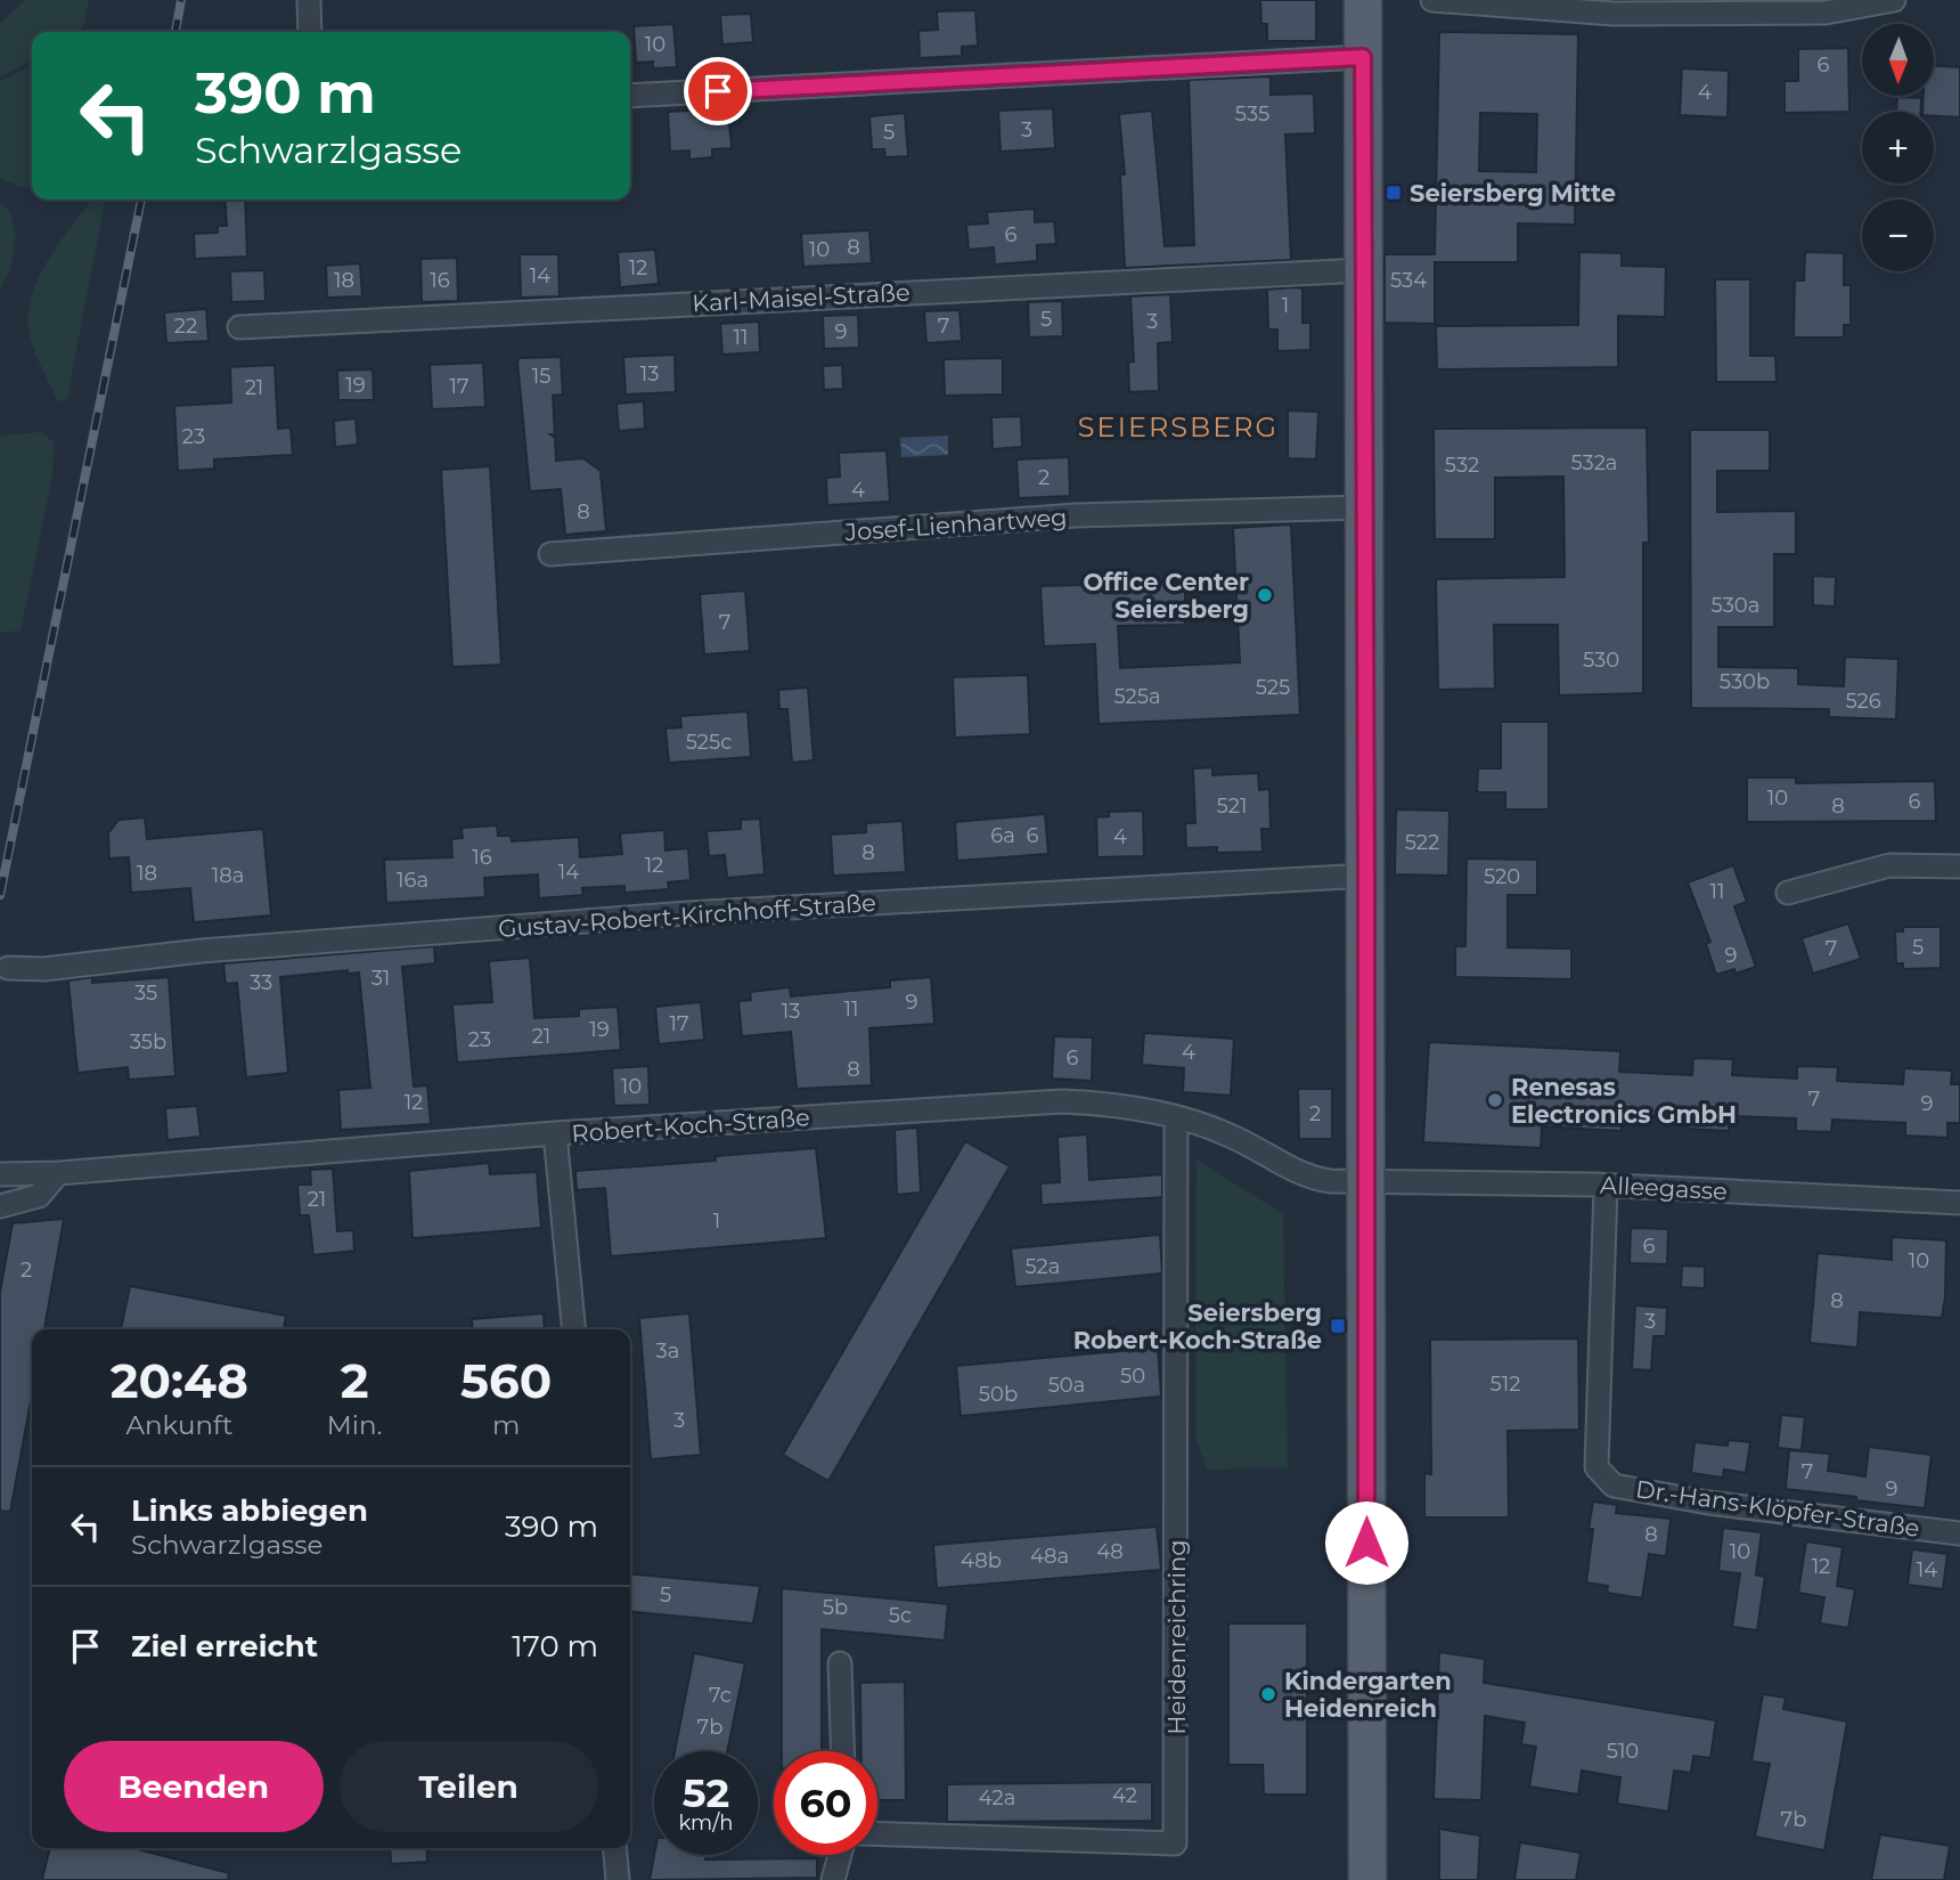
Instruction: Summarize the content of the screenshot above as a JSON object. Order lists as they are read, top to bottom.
{
  "streets": {
    "street": [
      "Karl-Maisel-Straße",
      "Josef-Lienhartweg",
      "Gustav-Robert-Kirchhoff-Straße",
      "Robert-Koch-Straße",
      "Alleegasse",
      "Dr.-Hans-Klöpfer-Straße",
      "Heidenreichring"
    ]
  },
  "crossings": [
    ["Robert-Koch-Straße", "Alleegasse"],
    ["Robert-Koch-Straße", "Heidenreichring"],
    ["Alleegasse", "Dr.-Hans-Klöpfer-Straße"]
  ],
  "districts": ["SEIERSBERG"],
  "places": {
    "transit": ["Seiersberg Mitte", "Seiersberg Robert-Koch-Straße"],
    "other": ["Office Center Seiersberg", "Renesas Electronics GmbH", "Kindergarten Heidenreich"]
  },
  "house_numbers": [
    "10",
    "6",
    "4",
    "535",
    "3",
    "5",
    "6",
    "8",
    "10",
    "12",
    "14",
    "18",
    "16",
    "534",
    "1",
    "5",
    "3",
    "22",
    "7",
    "9",
    "11",
    "13",
    "15",
    "19",
    "17",
    "21",
    "23",
    "532a",
    "532",
    "2",
    "4",
    "8",
    "530a",
    "7",
    "530",
    "530b",
    "525",
    "525a",
    "526",
    "525c",
    "10",
    "6",
    "521",
    "8",
    "6a",
    "6",
    "4",
    "522",
    "8",
    "16",
    "12",
    "14",
    "18",
    "18a",
    "520",
    "16a",
    "11",
    "5",
    "7",
    "9",
    "31",
    "33",
    "35",
    "9",
    "11",
    "13",
    "17",
    "19",
    "21",
    "23",
    "35b",
    "4",
    "6",
    "8",
    "10",
    "7",
    "12",
    "9",
    "2",
    "21",
    "1",
    "6",
    "10",
    "52a",
    "2",
    "8",
    "3",
    "3a",
    "50",
    "512",
    "50a",
    "50b",
    "3",
    "7",
    "9",
    "8",
    "48",
    "10",
    "48a",
    "48b",
    "12",
    "14",
    "5",
    "5b",
    "5c",
    "7c",
    "7b",
    "510",
    "42",
    "42a",
    "7b"
  ],
  "north": "bottom",
  "page": {
    "map_buttons": ["+", "−"],
    "turn": ["390 m", "Schwarzlgasse"],
    "eta": [
      "20:48",
      "Ankunft",
      "2",
      "Min.",
      "560",
      "m"
    ],
    "list": [
      {
        "name": "Links abbiegen",
        "note": "Schwarzlgasse",
        "value": "390 m"
      },
      {
        "name": "Ziel erreicht",
        "value": "170 m"
      }
    ],
    "buttons": ["Beenden", "Teilen"],
    "speed": "52 km/h",
    "limit": "60"
  }
}
